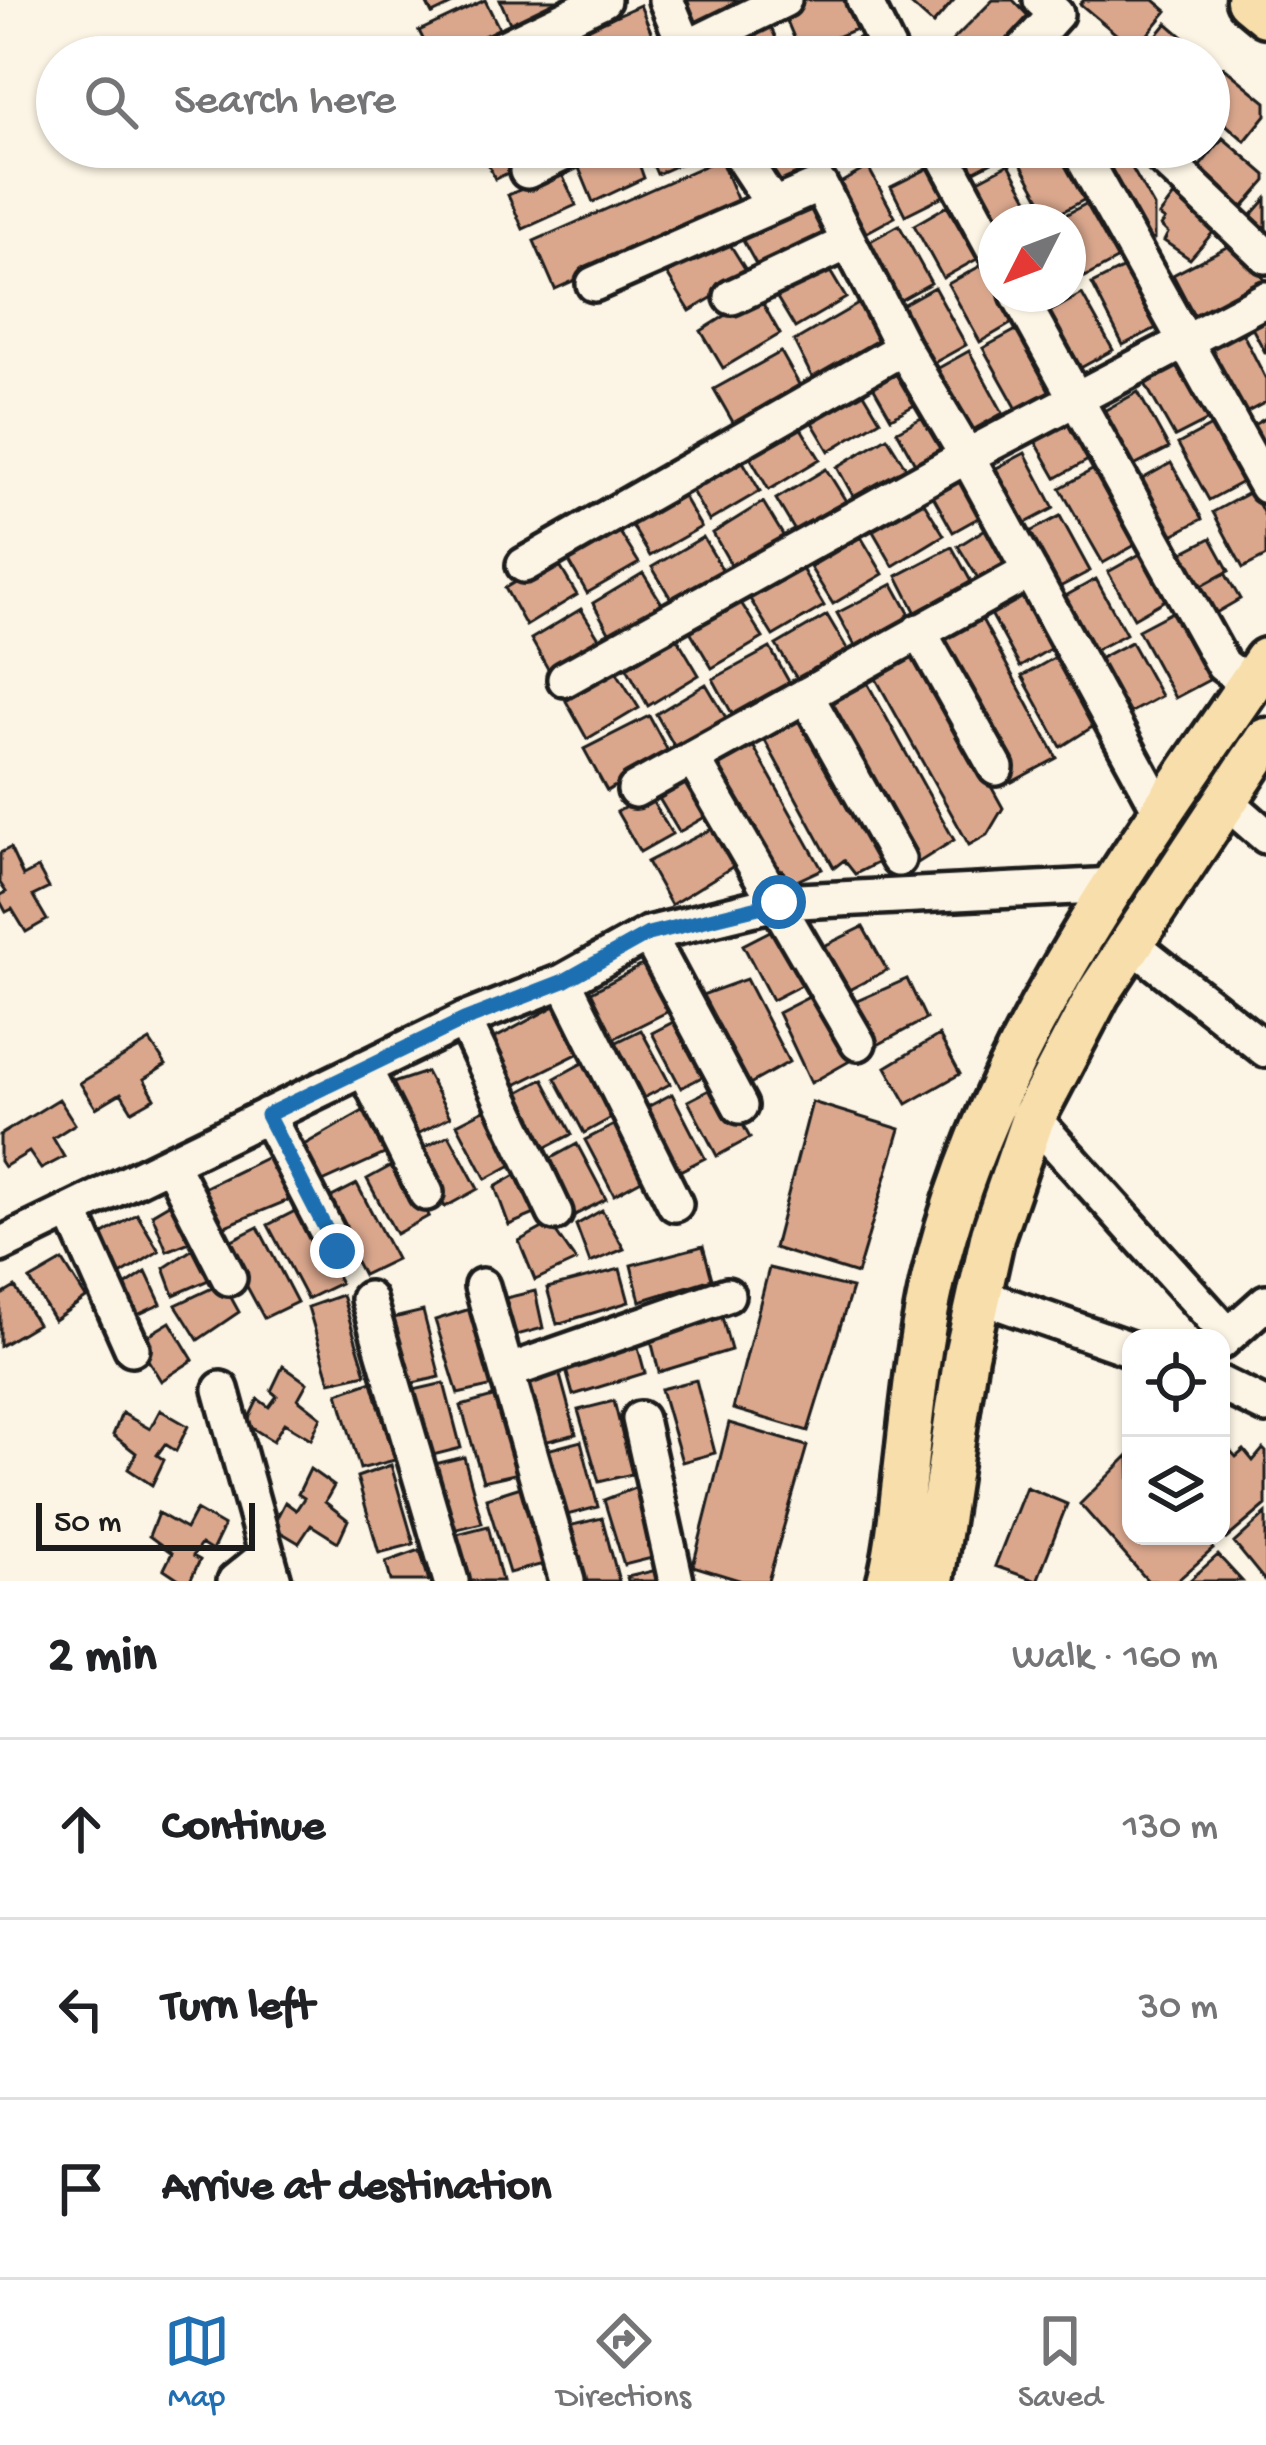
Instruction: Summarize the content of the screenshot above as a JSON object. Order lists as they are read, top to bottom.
{
  "scale_bar": "50 m",
  "north": "bottom left",
  "page": {
    "search": "Search here",
    "scale": "50 m",
    "heading": ["2 min", "Walk · 160 m"],
    "list": [
      ["Continue", "130 m"],
      ["Turn left", "30 m"],
      "Arrive at destination"
    ],
    "nav": ["Map", "Directions", "Saved"]
  }
}
